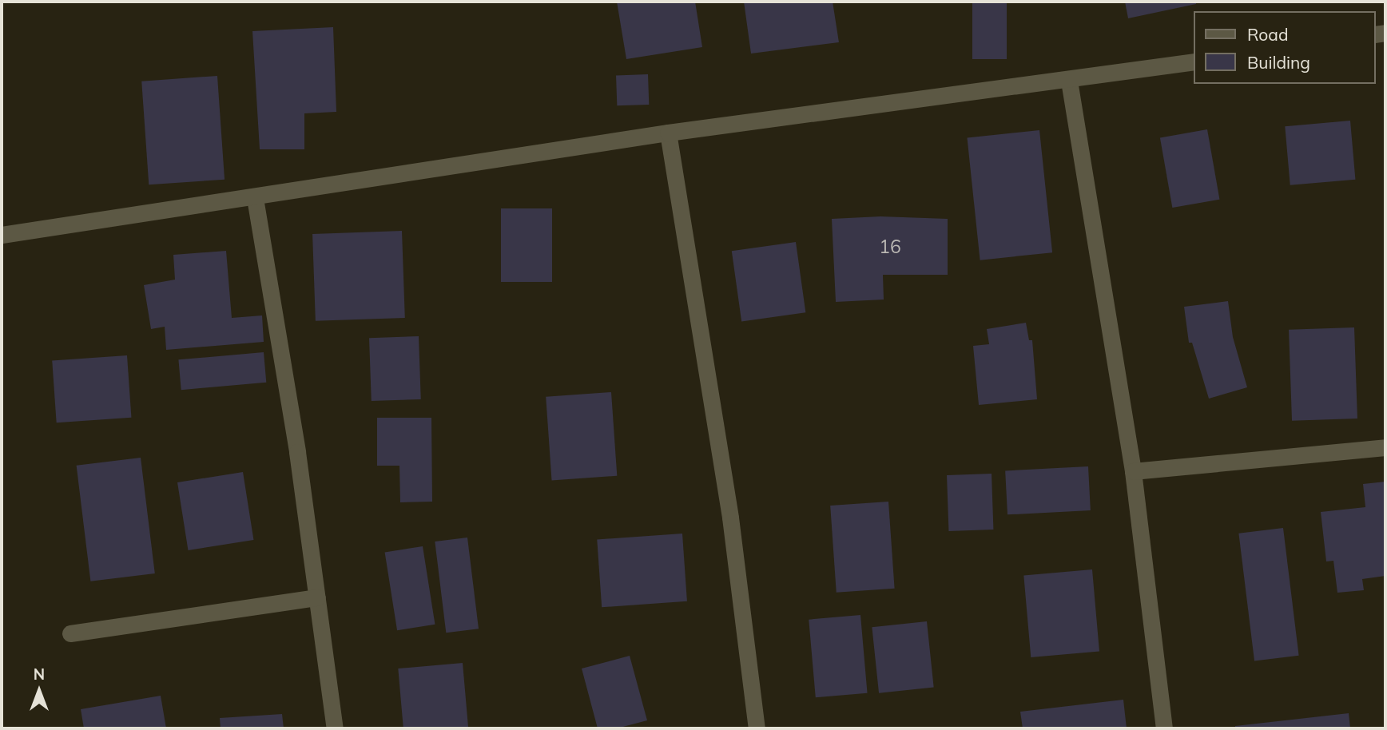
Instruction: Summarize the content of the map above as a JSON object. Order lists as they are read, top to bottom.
{
  "house_numbers": ["16"],
  "legend": ["Road", "Building"],
  "north": "top"
}
